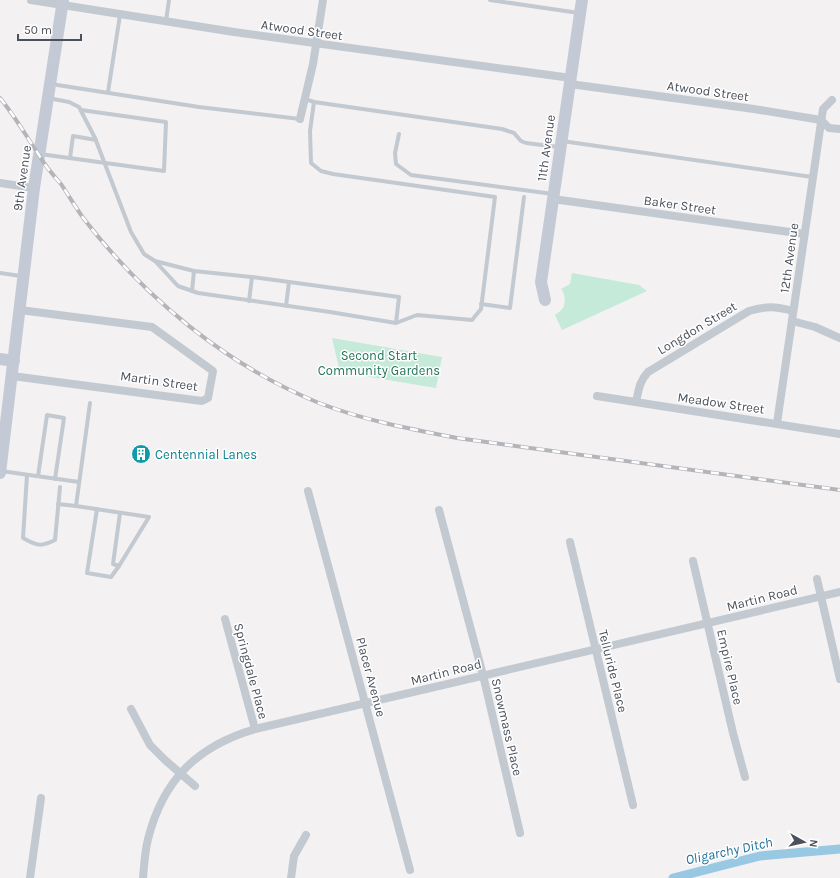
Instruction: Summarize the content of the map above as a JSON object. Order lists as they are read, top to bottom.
{
  "streets": {
    "main road": ["11th Avenue", "9th Avenue"],
    "street": [
      "Atwood Street",
      "Baker Street",
      "12th Avenue",
      "Longdon Street",
      "Martin Street",
      "Meadow Street",
      "Martin Road",
      "Empire Place",
      "Springdale Place",
      "Telluride Place",
      "Placer Avenue",
      "Snowmass Place"
    ]
  },
  "crossings": [
    ["Atwood Street", "11th Avenue"],
    ["Atwood Street", "9th Avenue"],
    ["Atwood Street", "12th Avenue"],
    ["11th Avenue", "Baker Street"],
    ["9th Avenue", "Martin Street"],
    ["Baker Street", "12th Avenue"],
    ["12th Avenue", "Longdon Street"],
    ["12th Avenue", "Meadow Street"],
    ["Longdon Street", "Meadow Street"],
    ["Martin Road", "Empire Place"],
    ["Martin Road", "Springdale Place"],
    ["Martin Road", "Telluride Place"],
    ["Martin Road", "Placer Avenue"],
    ["Martin Road", "Snowmass Place"]
  ],
  "water": ["Oligarchy Ditch"],
  "parks": ["Second Start Community Gardens"],
  "places": {
    "building": ["Centennial Lanes"]
  },
  "scale_bar": "50 m",
  "north": "right"
}
